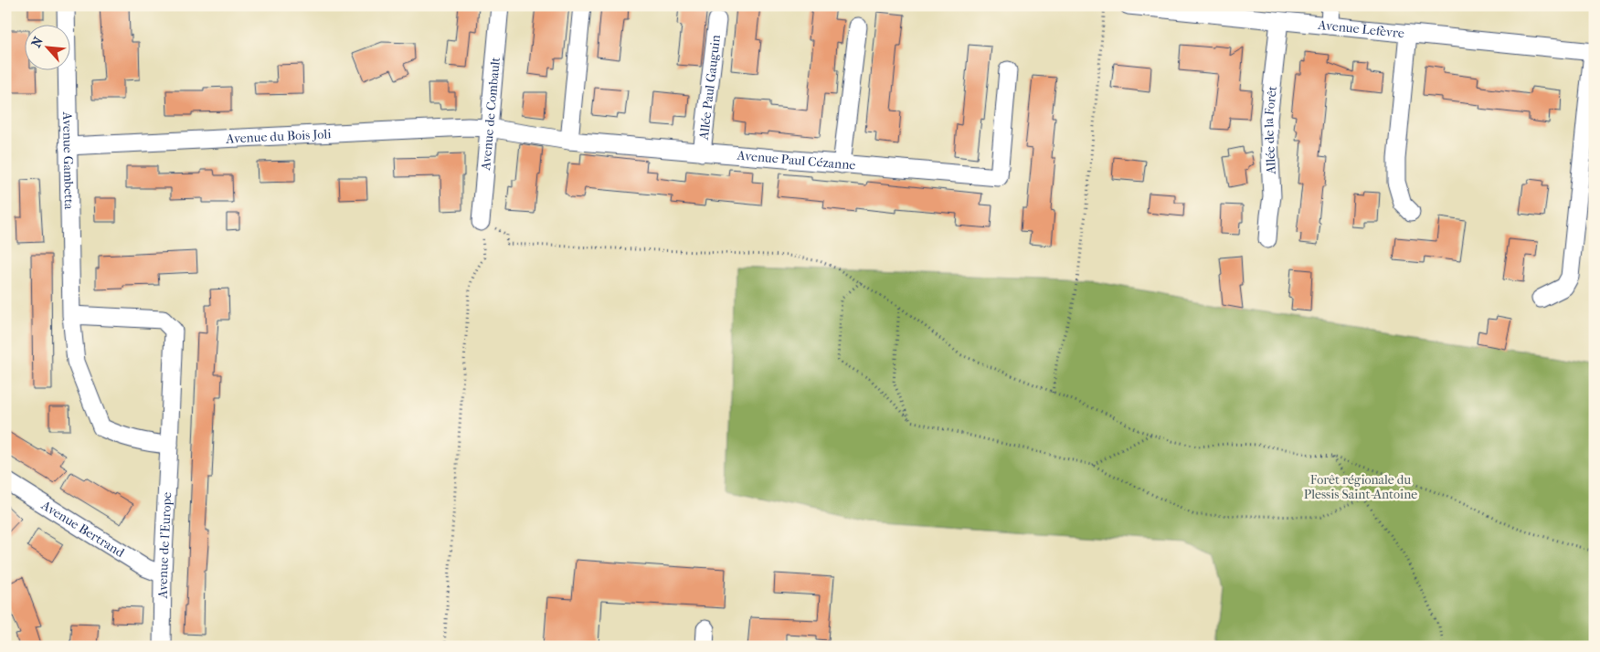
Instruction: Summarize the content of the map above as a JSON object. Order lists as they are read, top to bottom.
{
  "streets": {
    "street": [
      "Avenue Lefèvre",
      "Allée Paul Gauguin",
      "Avenue de Combault",
      "Allée de la Forêt",
      "Avenue du Bois Joli",
      "Avenue Gambetta",
      "Avenue Paul Cézanne",
      "Avenue Bertrand",
      "Avenue de l'Europe"
    ]
  },
  "crossings": [
    ["Avenue Lefèvre", "Allée de la Forêt"],
    ["Allée Paul Gauguin", "Avenue Paul Cézanne"],
    ["Avenue de Combault", "Avenue du Bois Joli"],
    ["Avenue de Combault", "Avenue Paul Cézanne"],
    ["Avenue du Bois Joli", "Avenue Gambetta"],
    ["Avenue du Bois Joli", "Avenue Paul Cézanne"],
    ["Avenue Gambetta", "Avenue de l'Europe"],
    ["Avenue Bertrand", "Avenue de l'Europe"]
  ],
  "parks": ["Forêt régionale du Plessis Saint-Antoine"],
  "north": "top left"
}
